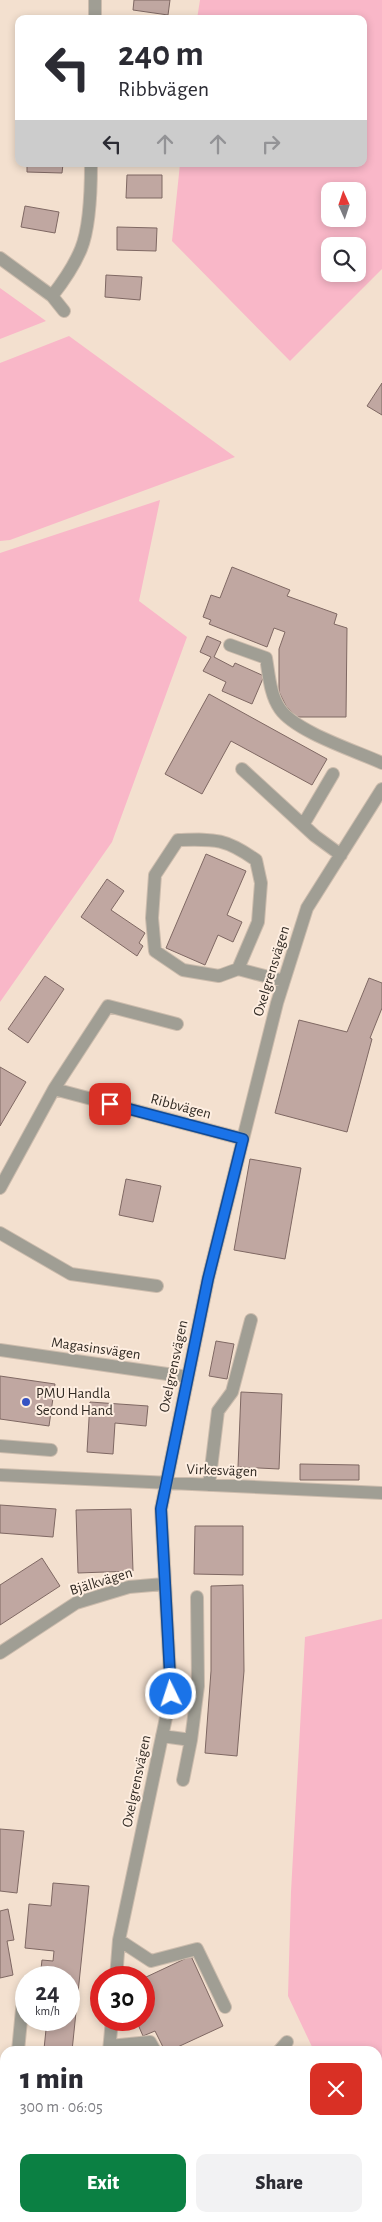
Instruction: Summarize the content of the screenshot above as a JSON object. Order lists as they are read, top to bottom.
{
  "streets": {
    "street": [
      "Oxelgrensvägen",
      "Ribbvägen",
      "Magasinsvägen",
      "Virkesvägen",
      "Bjälkvägen"
    ]
  },
  "crossings": [
    ["Oxelgrensvägen", "Ribbvägen"],
    ["Oxelgrensvägen", "Magasinsvägen"],
    ["Oxelgrensvägen", "Virkesvägen"],
    ["Oxelgrensvägen", "Bjälkvägen"]
  ],
  "places": ["PMU Handla Second Hand"],
  "north": "top",
  "page": {
    "turn": ["240 m", "Ribbvägen"],
    "speed": "24 km/h",
    "limit": "30",
    "heading": ["1 min", "300 m · 06:05"],
    "buttons": ["Exit", "Share"]
  }
}
